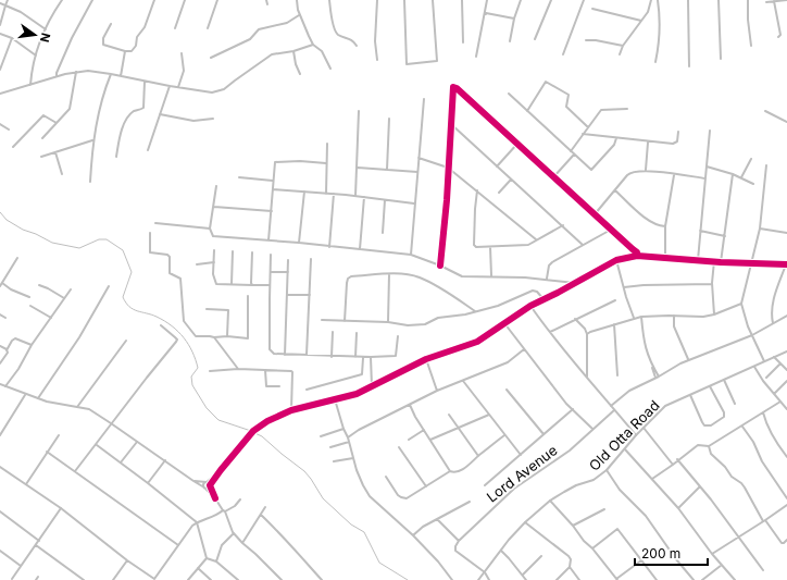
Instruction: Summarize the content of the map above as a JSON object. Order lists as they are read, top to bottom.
{
  "streets": {
    "street": ["Old Otta Road", "Lord Avenue"]
  },
  "scale_bar": "200 m",
  "north": "right"
}
